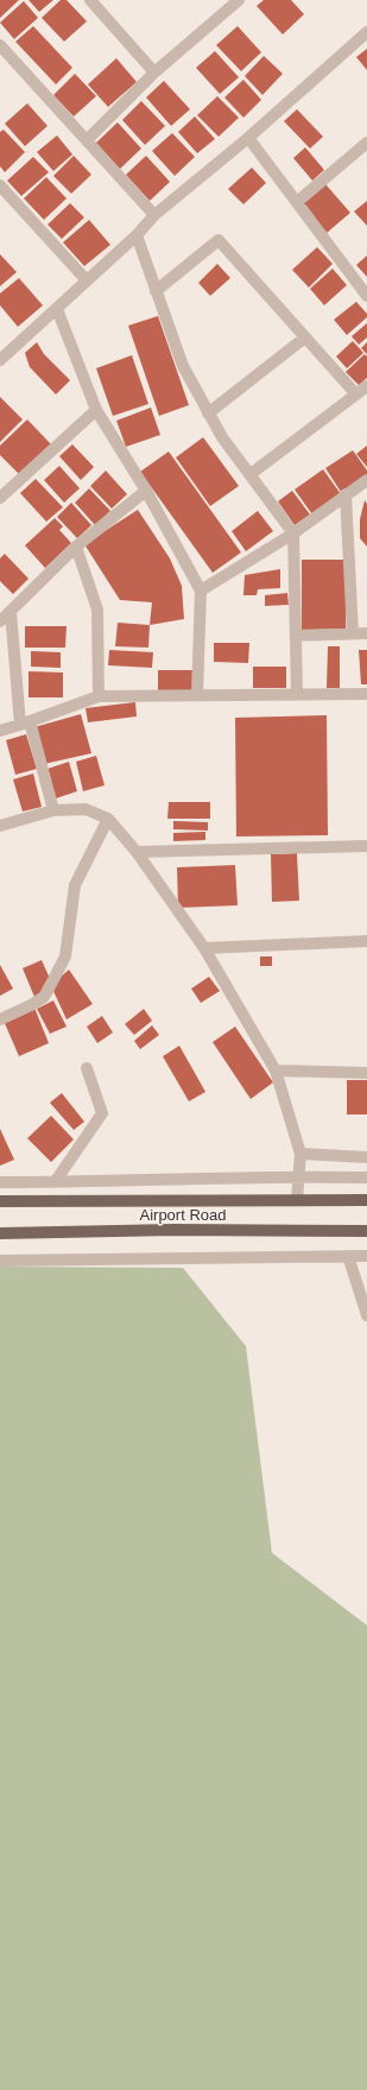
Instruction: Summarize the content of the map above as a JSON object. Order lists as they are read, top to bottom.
{
  "streets": {
    "main road": ["Airport Road"]
  }
}
